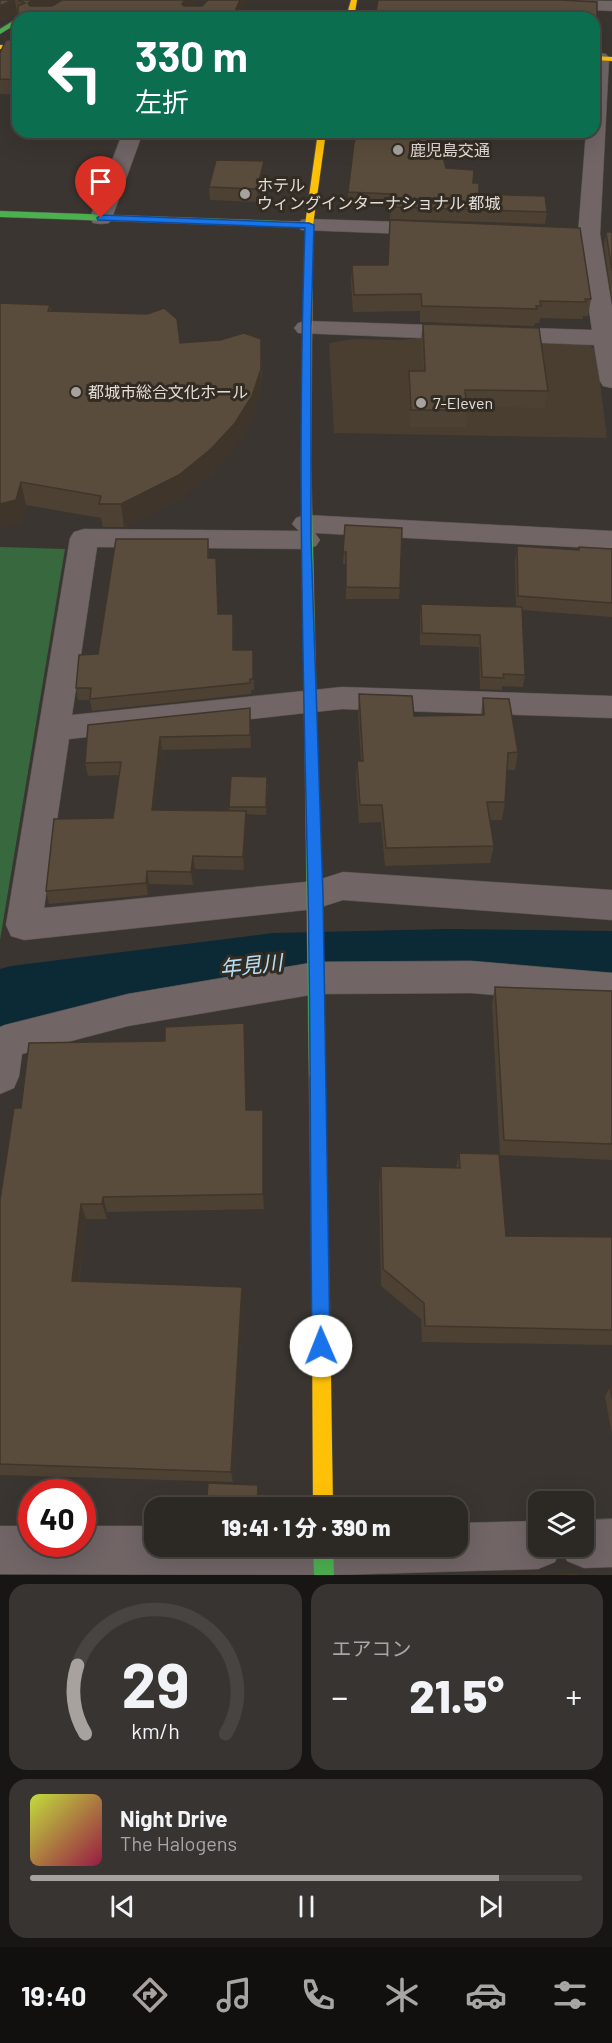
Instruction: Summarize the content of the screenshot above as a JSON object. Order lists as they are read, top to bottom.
{
  "water": ["年見川"],
  "places": [
    "鹿児島交通",
    "ホテル ウィングインターナショナル 都城",
    "都城市総合文化ホール",
    "7-Eleven"
  ],
  "page": {
    "turn": ["330 m", "左折"],
    "limit": "40",
    "trip": "19:41 · 1 分 · 390 m",
    "tile": "エアコン",
    "heat": ["−", "21.5°", "+"],
    "song": ["Night Drive", "The Halogens"],
    "tabs": "19:40",
    "gauge": ["29", "km/h"]
  }
}
